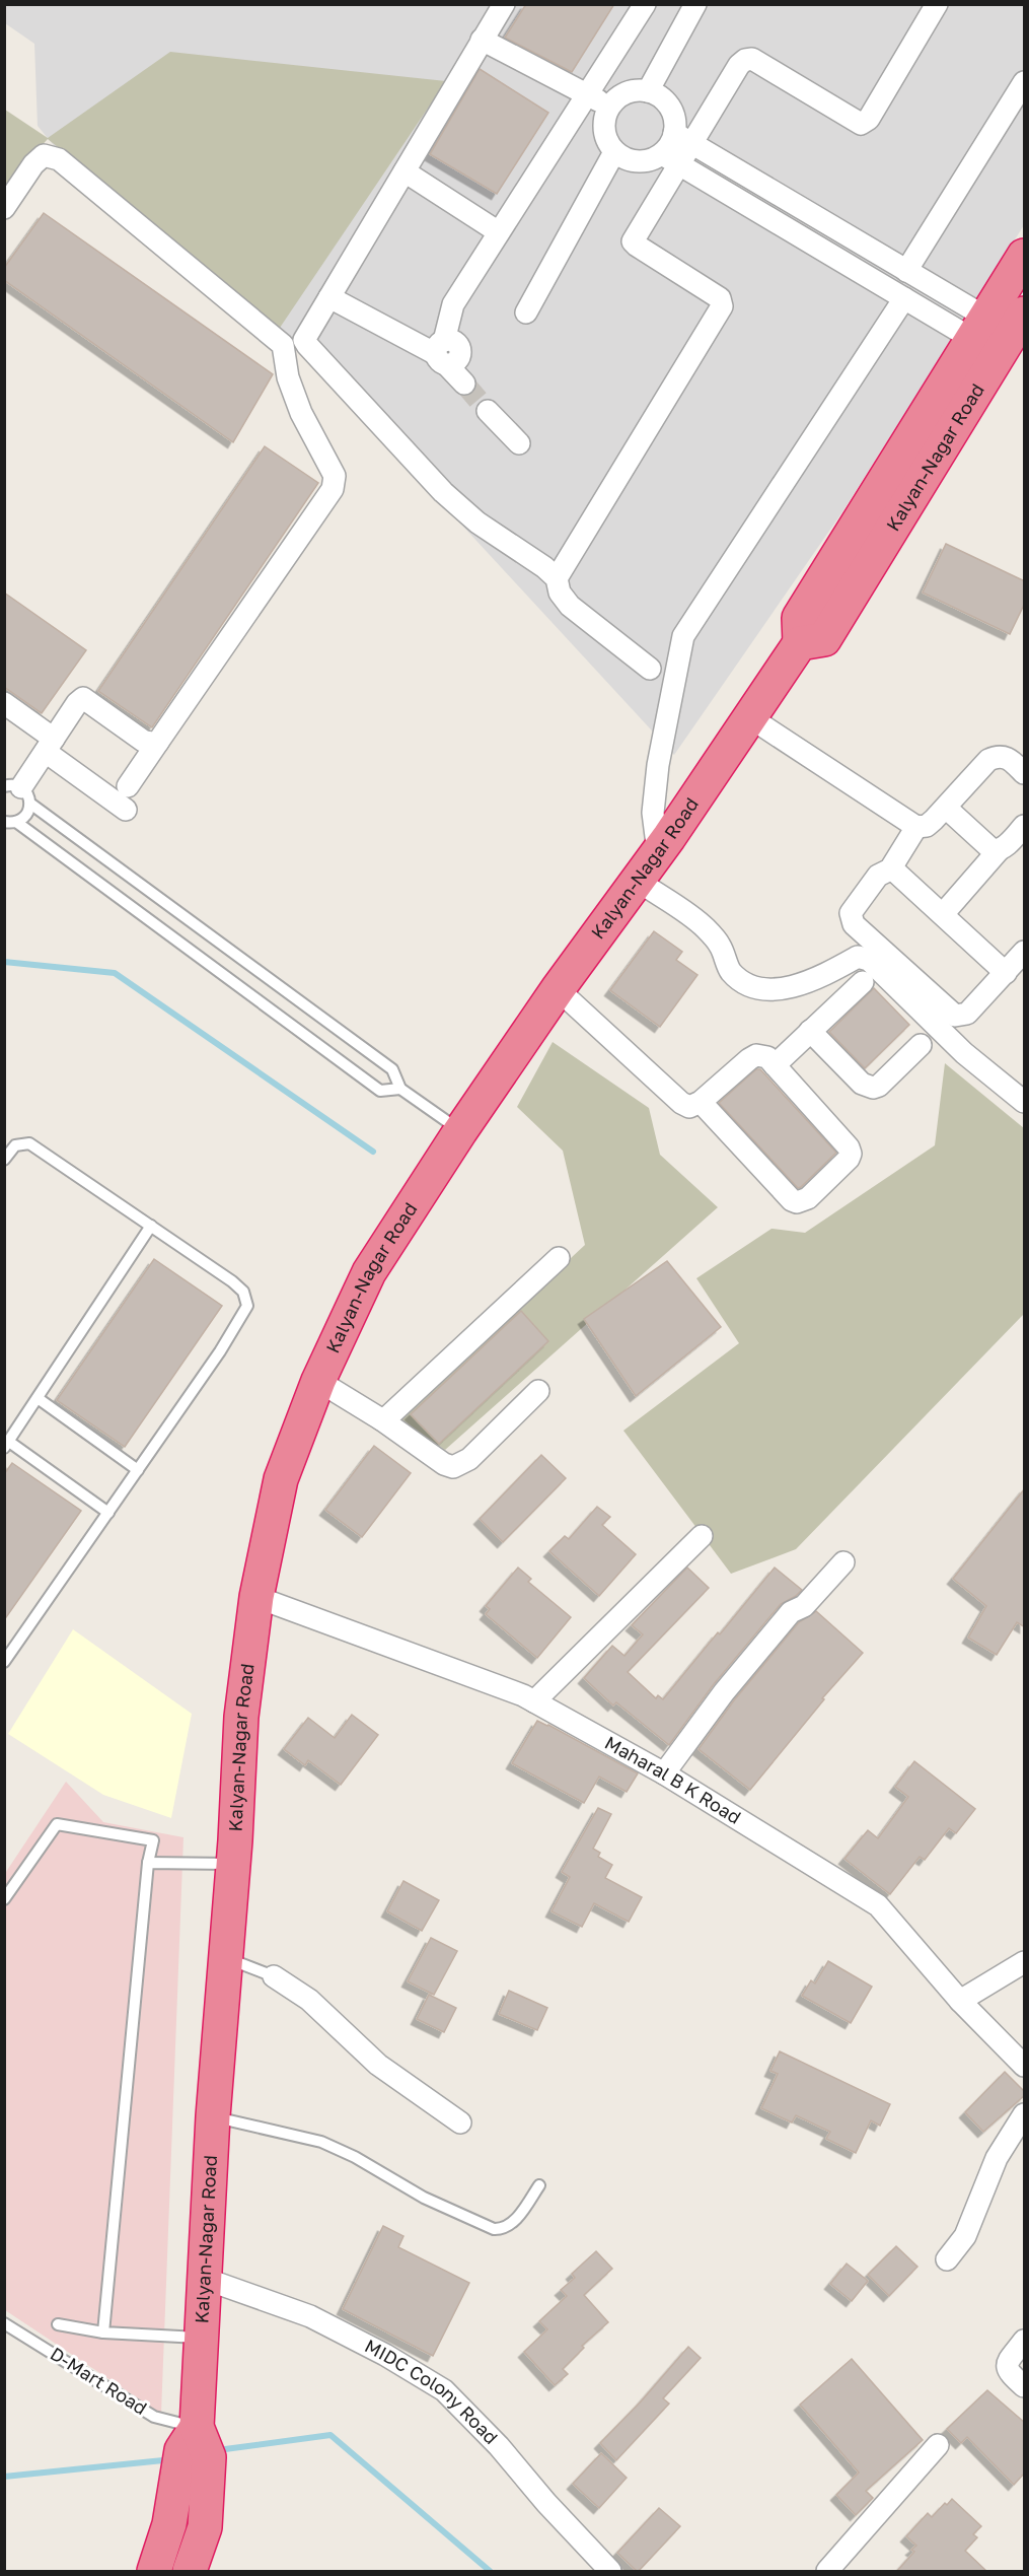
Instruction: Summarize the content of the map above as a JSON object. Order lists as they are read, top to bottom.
{
  "streets": {
    "highway": ["Kalyan-Nagar Road"],
    "street": ["Maharal B K Road", "MIDC Colony Road"],
    "lane": ["D-Mart Road"]
  },
  "crossings": [
    ["Kalyan-Nagar Road", "Maharal B K Road"],
    ["Kalyan-Nagar Road", "D-Mart Road"],
    ["Kalyan-Nagar Road", "MIDC Colony Road"]
  ]
}
